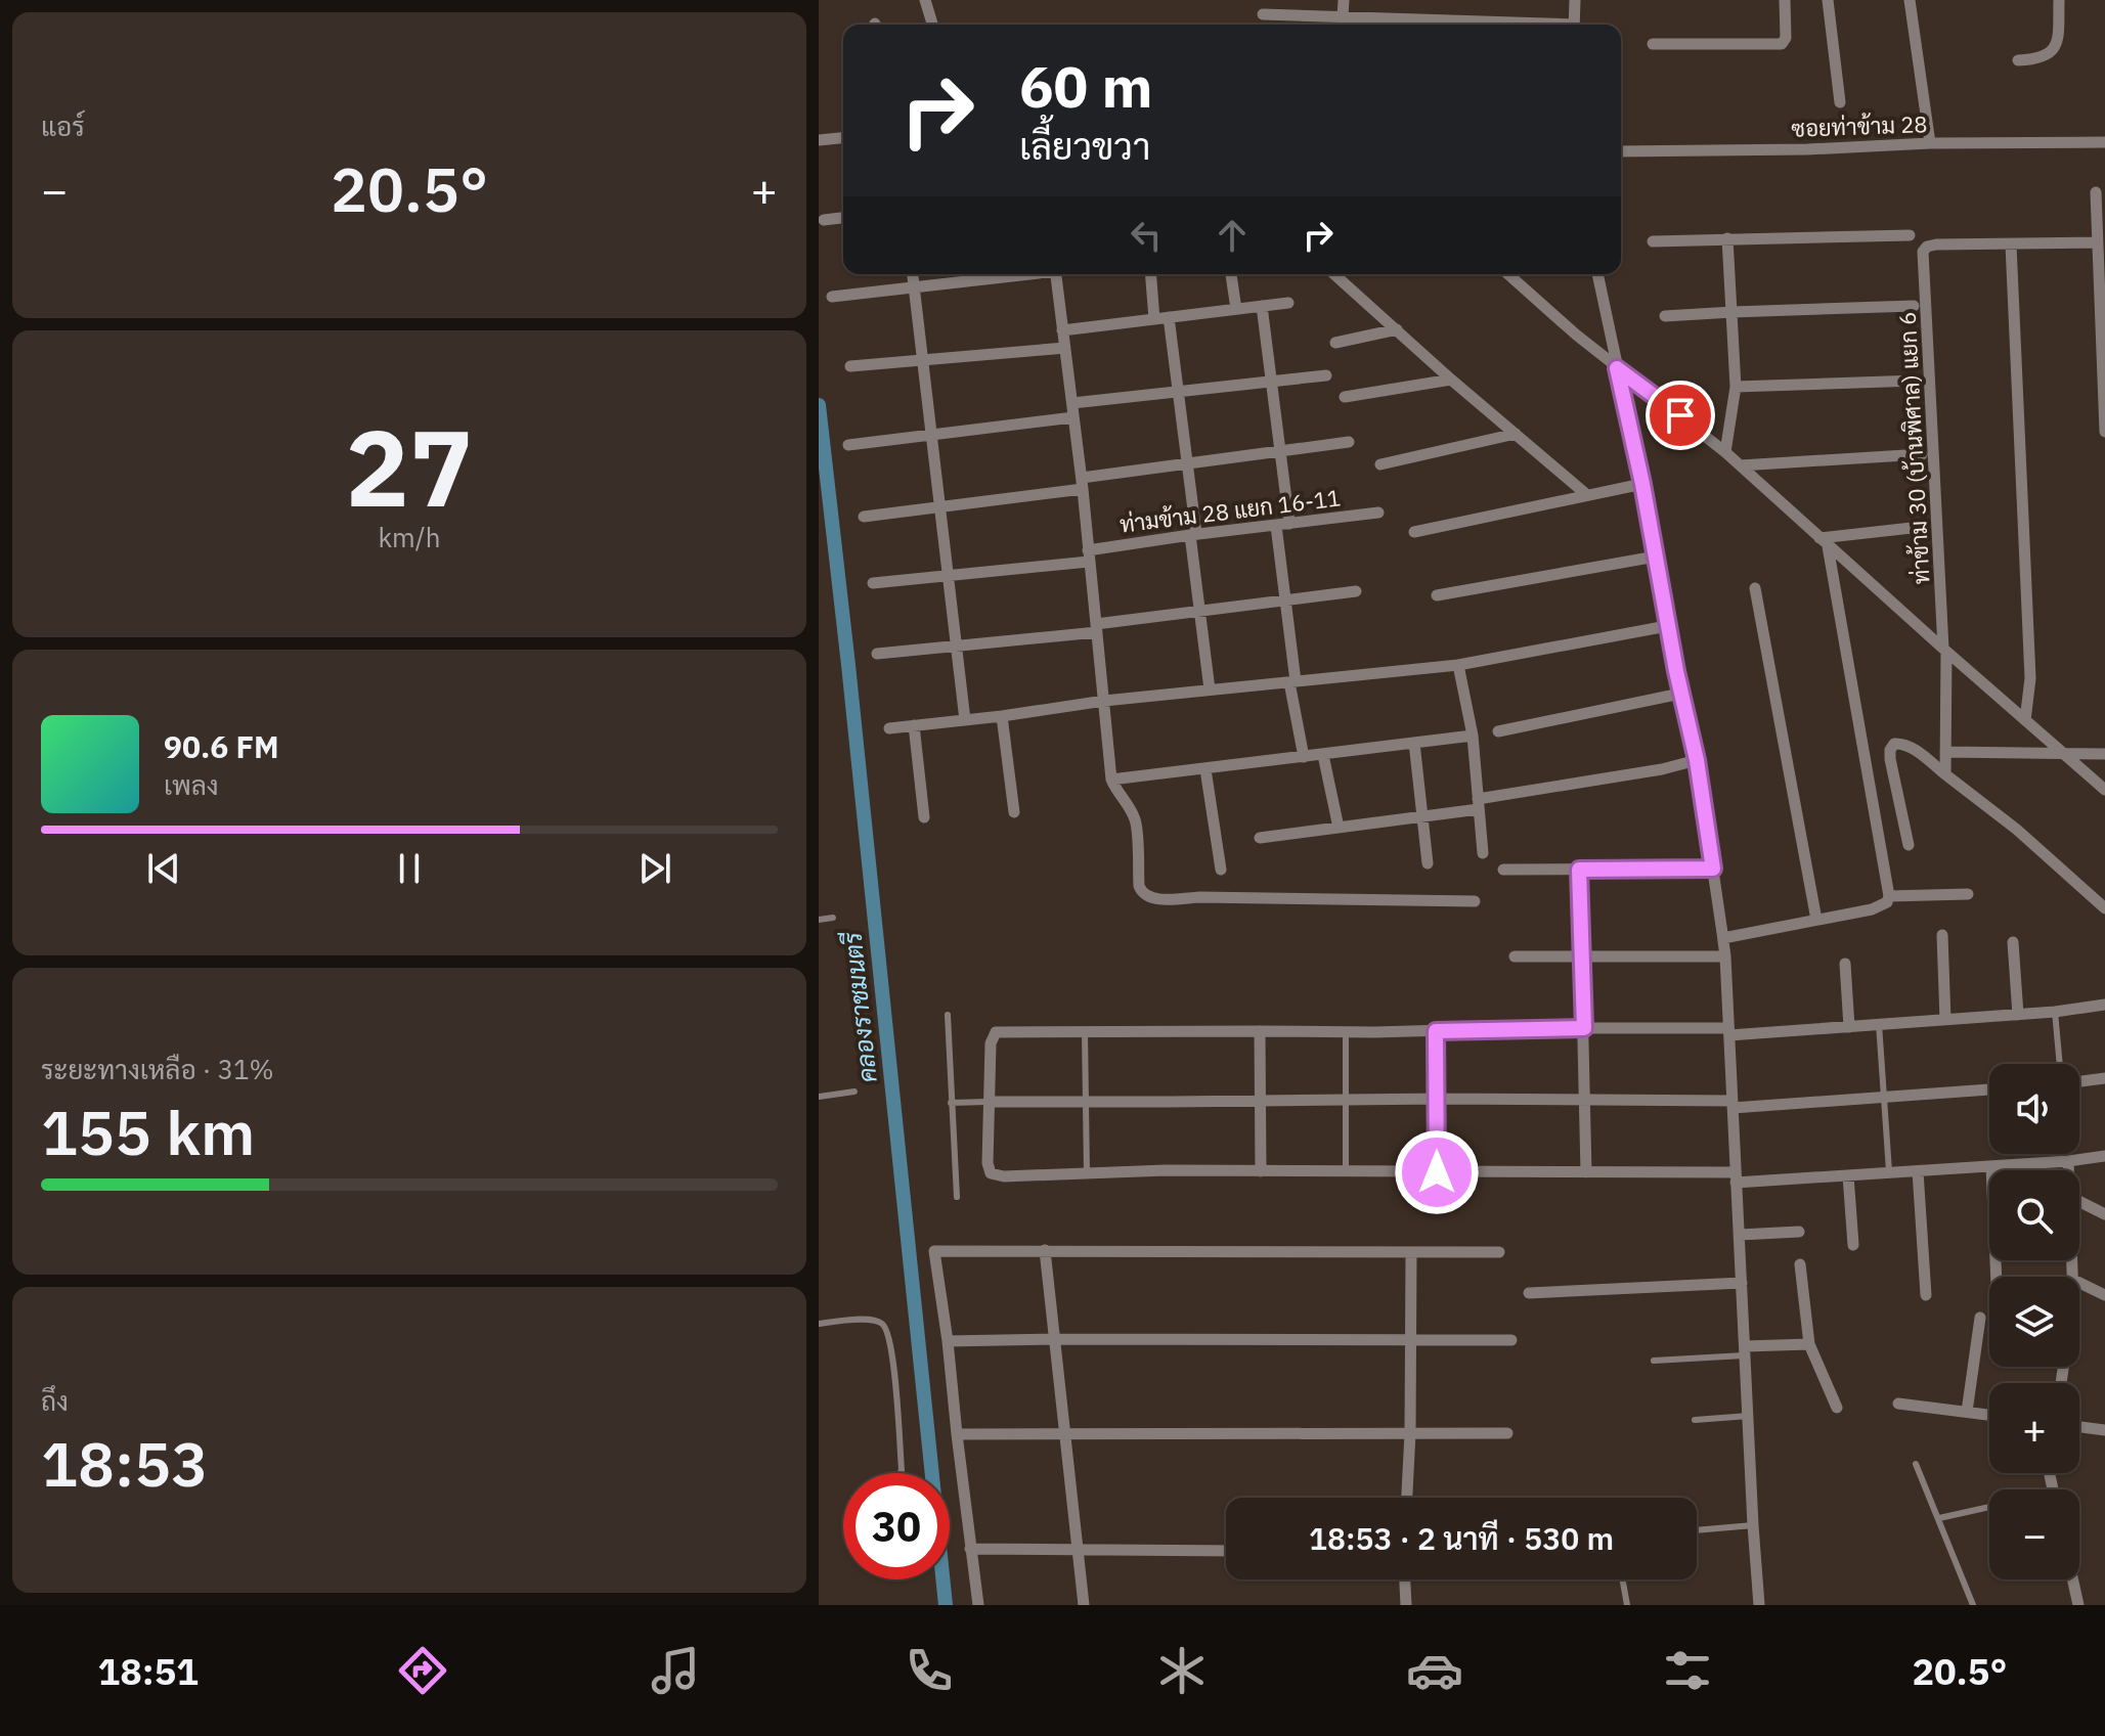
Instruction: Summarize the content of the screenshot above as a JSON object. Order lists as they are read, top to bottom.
{
  "streets": {
    "street": ["ซอยท่าข้าม 28", "ท่าข้าม 30 (บ้านพิศาล) แยก 6", "ท่ามข้าม 28 แยก 16-11"]
  },
  "water": ["คลองราชมนตรี"],
  "page": {
    "tile": [
      "แอร์",
      ["27", "km/h"],
      ["ระยะทางเหลือ · 31%", "155 km"],
      ["ถึง", "18:53"]
    ],
    "turn": ["60 m", "เลี้ยวขวา"],
    "heat": ["−", "20.5°", "+"],
    "song": ["90.6 FM", "เพลง"],
    "map_buttons": ["+", "−"],
    "limit": "30",
    "trip": "18:53 · 2 นาที · 530 m",
    "tabs": ["18:51", "20.5°"]
  }
}
